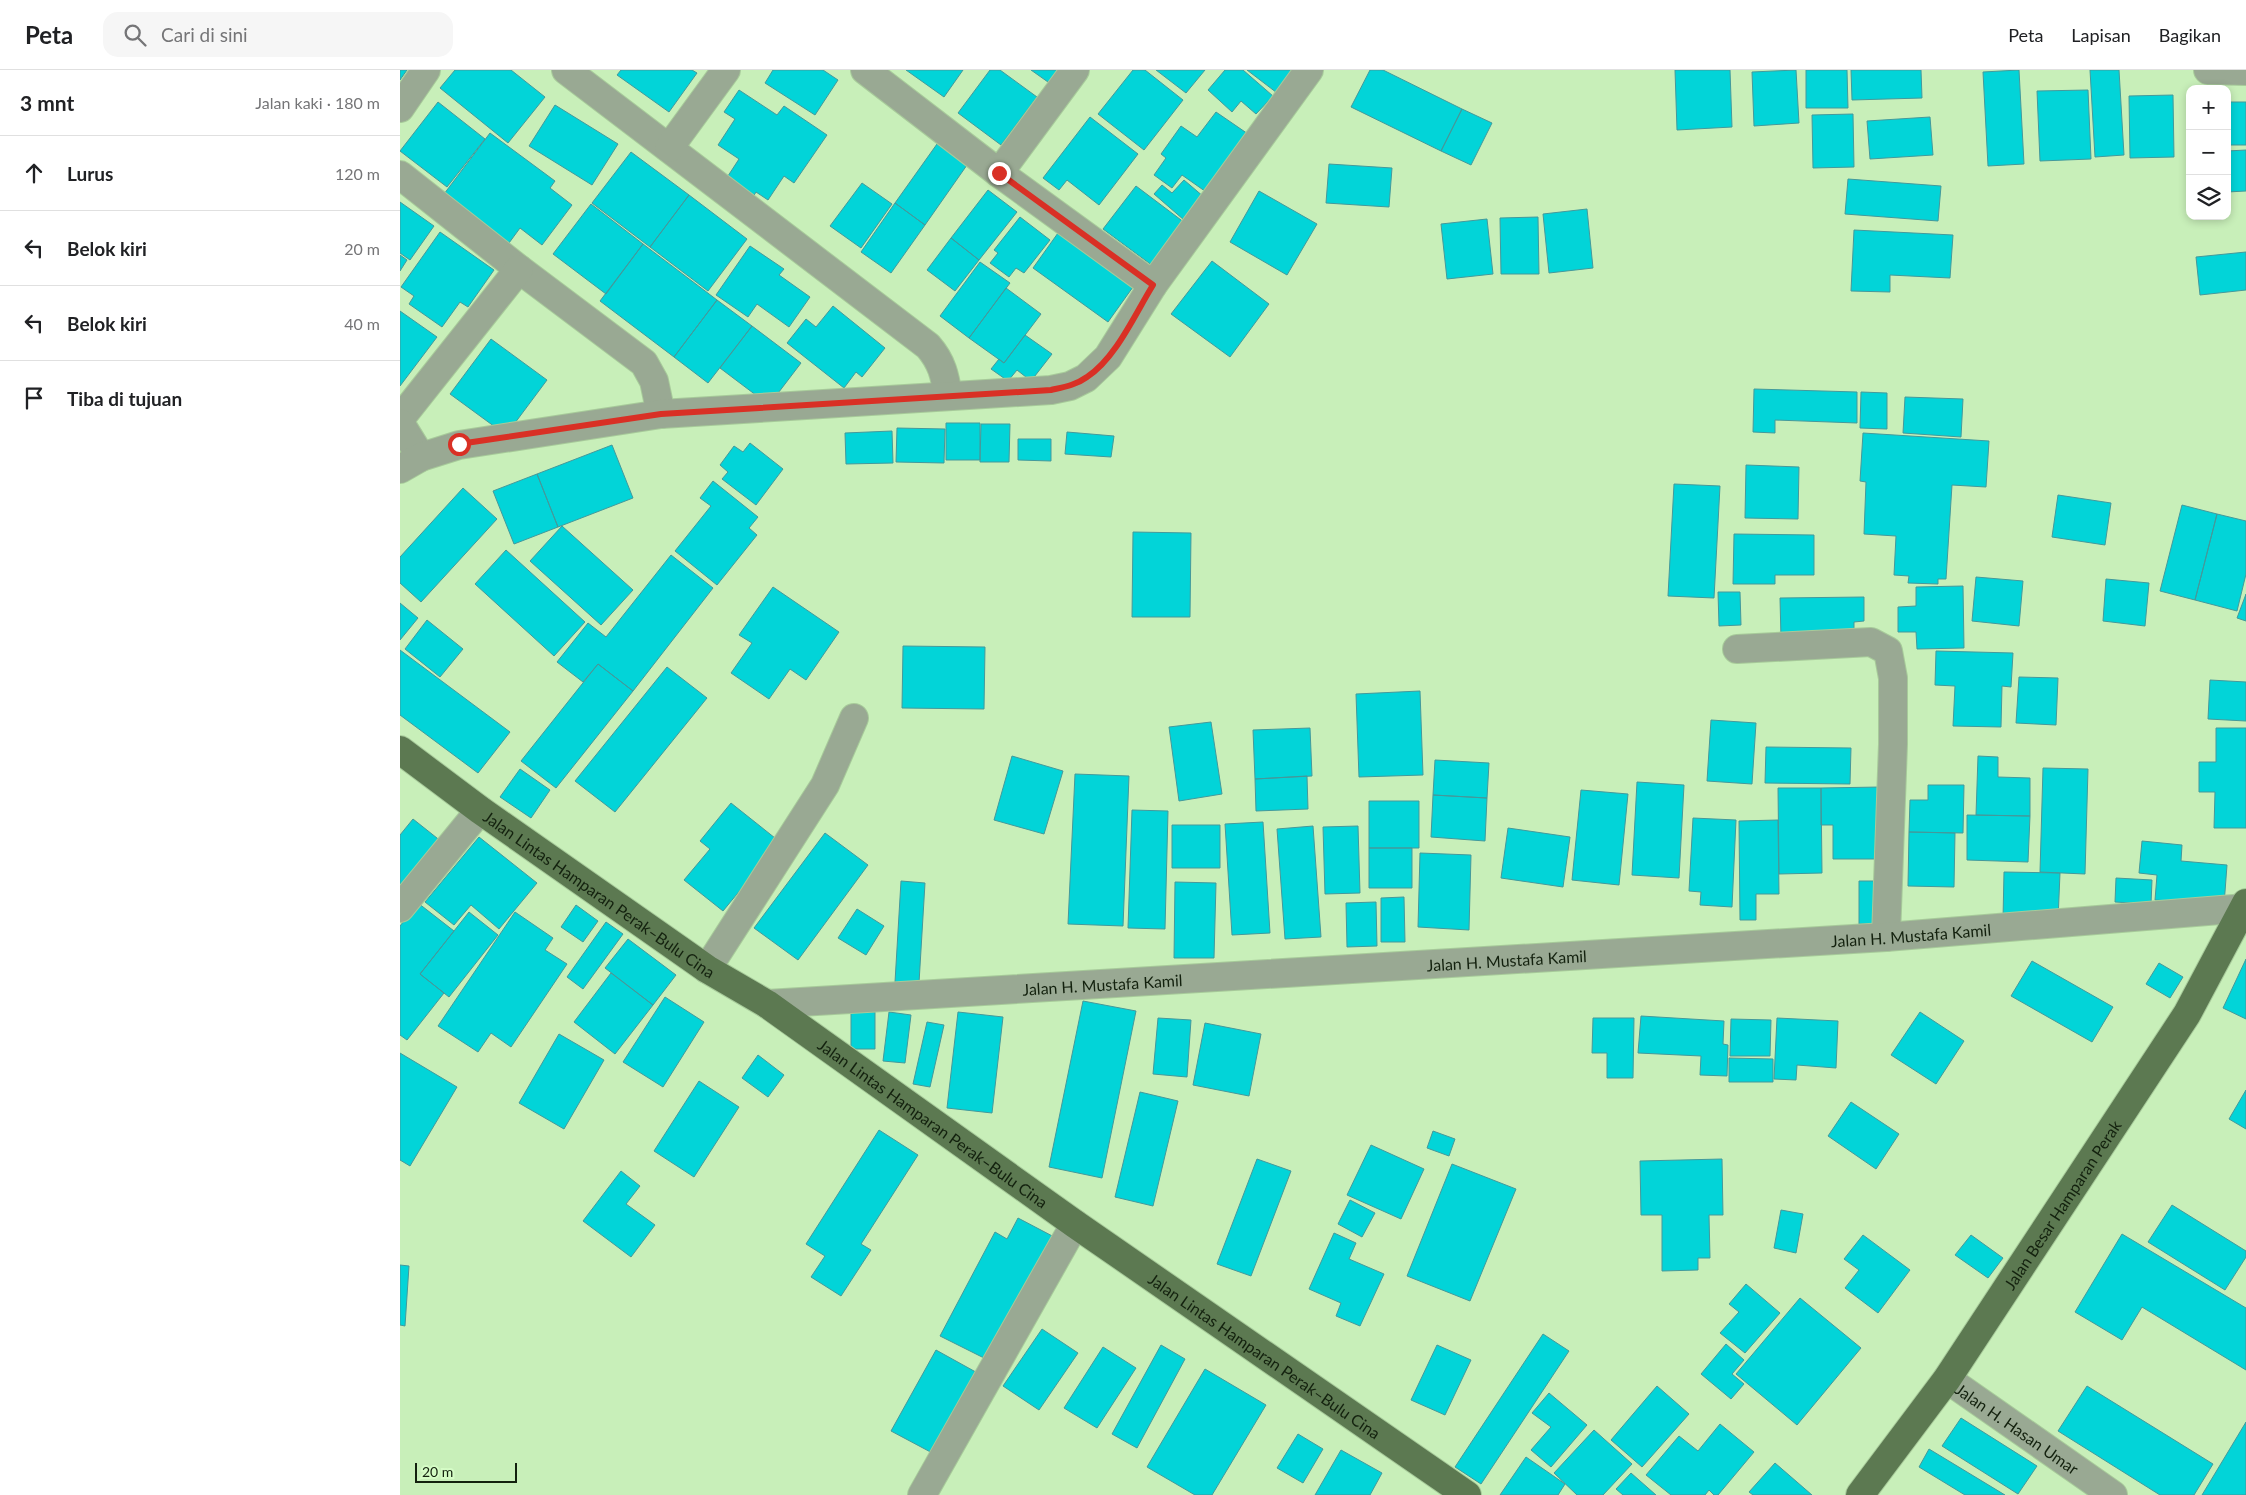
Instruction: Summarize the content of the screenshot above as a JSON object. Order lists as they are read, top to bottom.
{
  "streets": {
    "main road": ["Jalan Lintas Hamparan Perak–Bulu Cina", "Jalan Besar Hamparan Perak"],
    "street": ["Jalan H. Mustafa Kamil", "Jalan H. Hasan Umar"]
  },
  "crossings": [
    ["Jalan Lintas Hamparan Perak–Bulu Cina", "Jalan H. Mustafa Kamil"],
    ["Jalan H. Mustafa Kamil", "Jalan Besar Hamparan Perak"],
    ["Jalan Besar Hamparan Perak", "Jalan H. Hasan Umar"]
  ],
  "scale_bar": "20 m",
  "page": {
    "header": "Peta",
    "search": "Cari di sini",
    "nav": ["Peta", "Lapisan", "Bagikan"],
    "heading": ["3 mnt", "Jalan kaki · 180 m"],
    "map_buttons": ["+", "−"],
    "list": [
      ["Lurus", "120 m"],
      ["Belok kiri", "20 m"],
      ["Belok kiri", "40 m"],
      "Tiba di tujuan"
    ],
    "scale": "20 m"
  }
}
